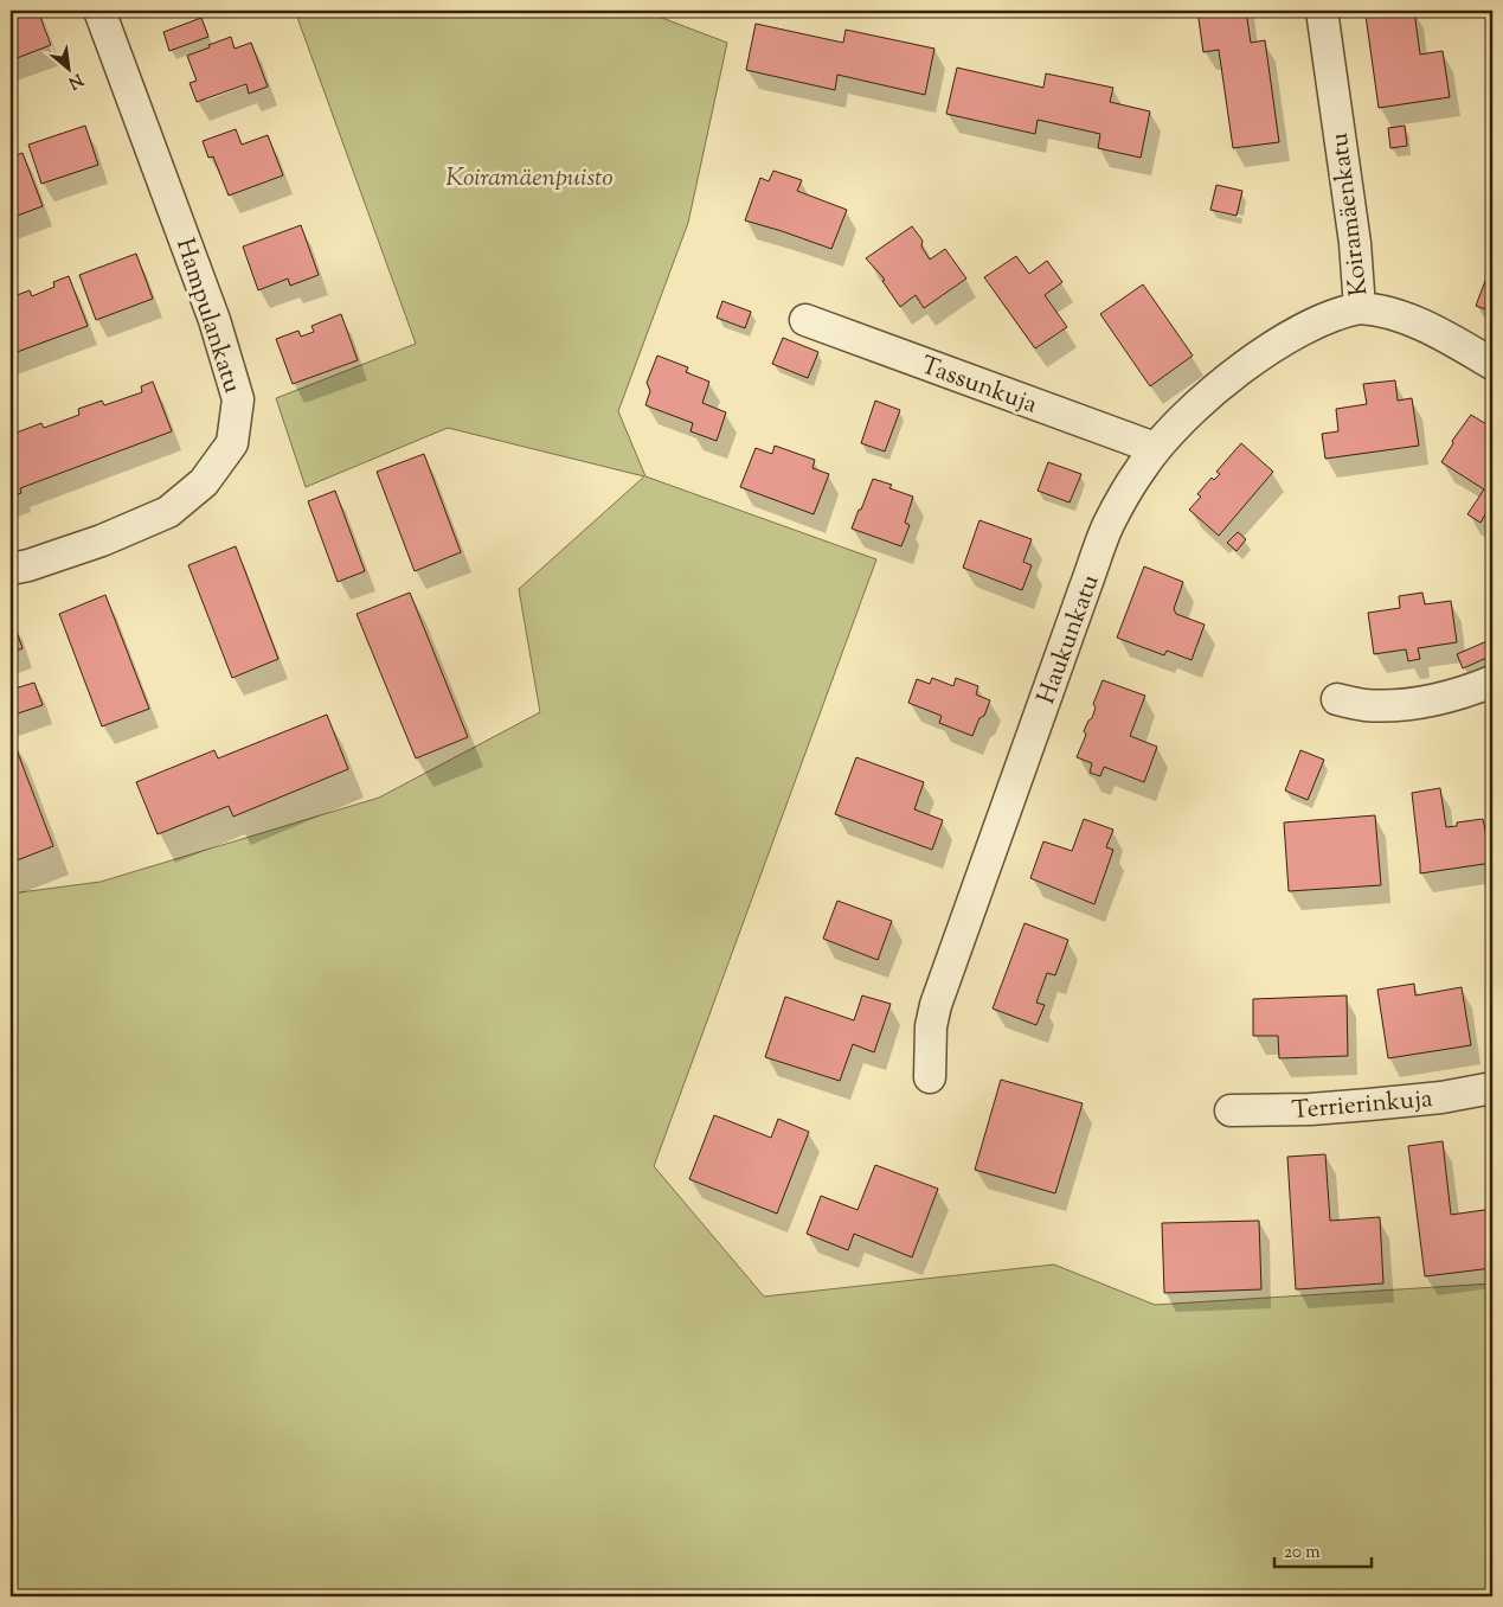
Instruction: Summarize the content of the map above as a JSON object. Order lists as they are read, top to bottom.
{
  "streets": {
    "street": [
      "Koiramäenkatu",
      "Hampulankatu",
      "Tassunkuja",
      "Haukunkatu",
      "Terrierinkuja"
    ]
  },
  "crossings": [
    ["Koiramäenkatu", "Haukunkatu"],
    ["Tassunkuja", "Haukunkatu"]
  ],
  "parks": ["Koiramäenpuisto"],
  "scale_bar": "20 m",
  "north": "bottom right"
}
